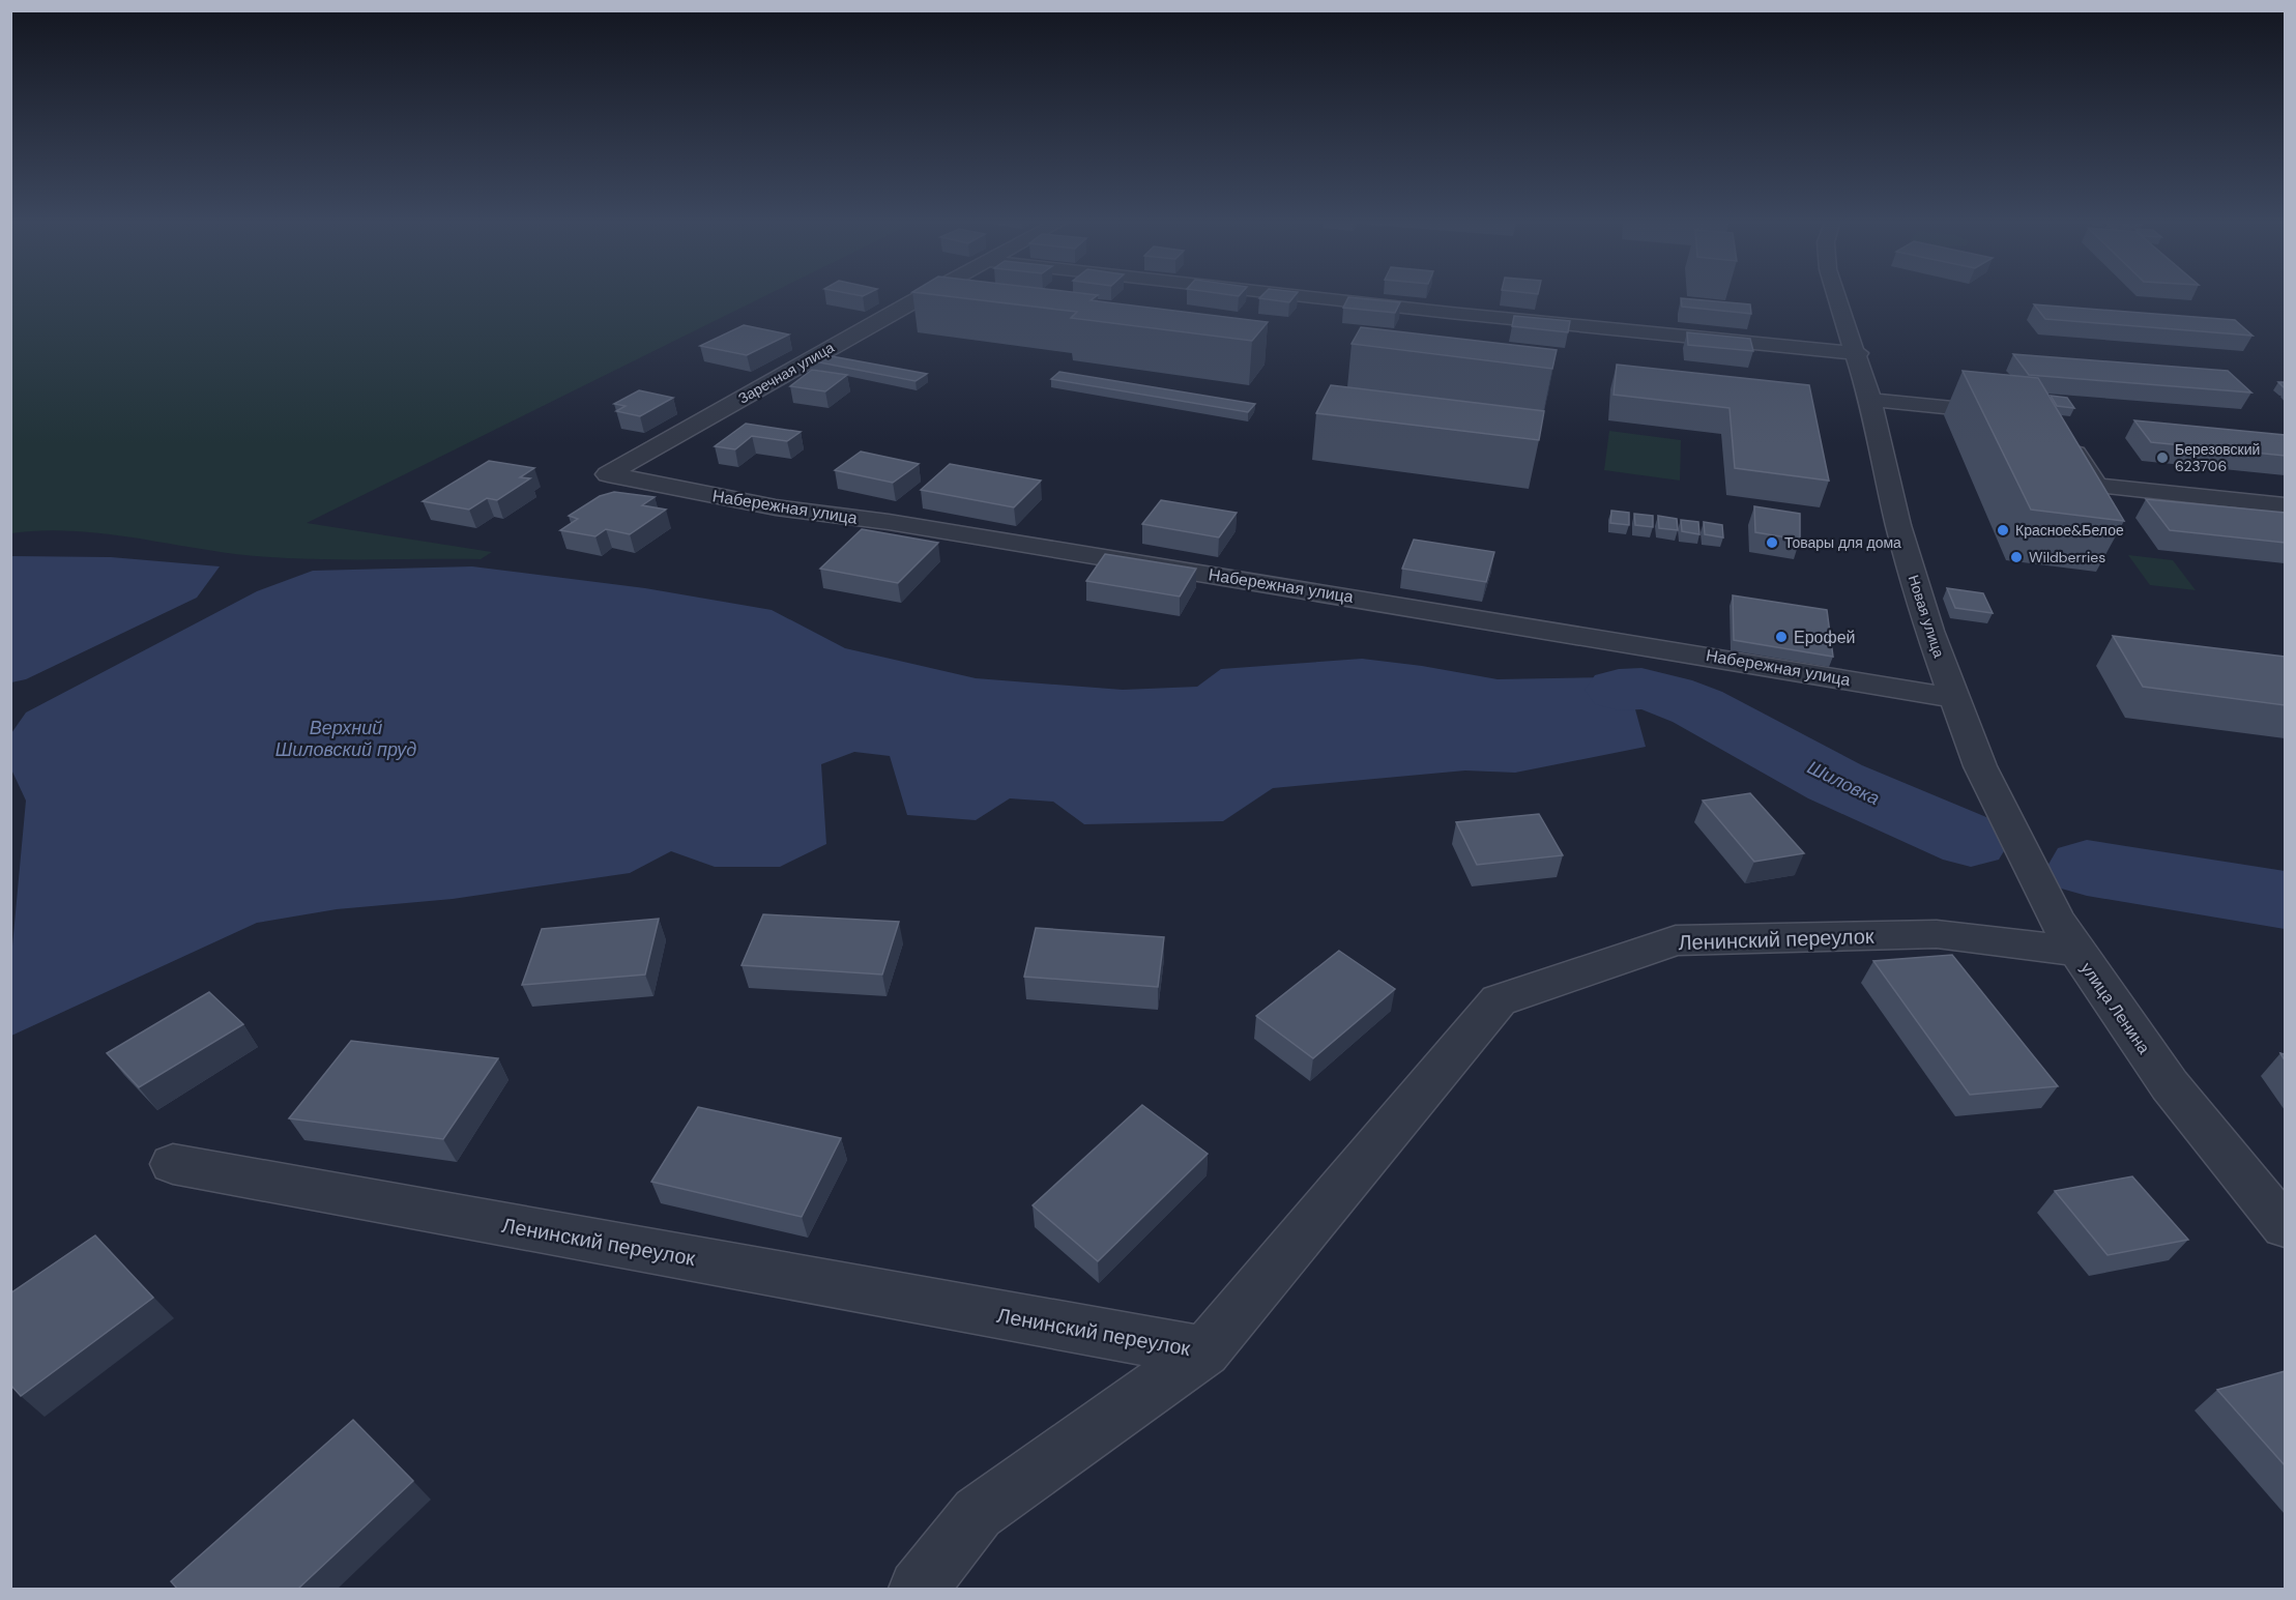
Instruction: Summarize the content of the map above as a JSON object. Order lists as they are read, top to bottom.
{
  "streets": {
    "street": [
      "Заречная улица",
      "Набережная улица",
      "Новая улица",
      "Ленинский переулок",
      "улица Ленина"
    ]
  },
  "crossings": [
    ["Заречная улица", "Набережная улица"],
    ["Набережная улица", "Новая улица"],
    ["Новая улица", "улица Ленина"],
    ["Ленинский переулок", "улица Ленина"]
  ],
  "water": ["Верхний Шиловский пруд", "Шиловка"],
  "places": [
    "Березовский 623706",
    "Красное&Белое",
    "Товары для дома",
    "Wildberries",
    "Ерофей"
  ]
}
